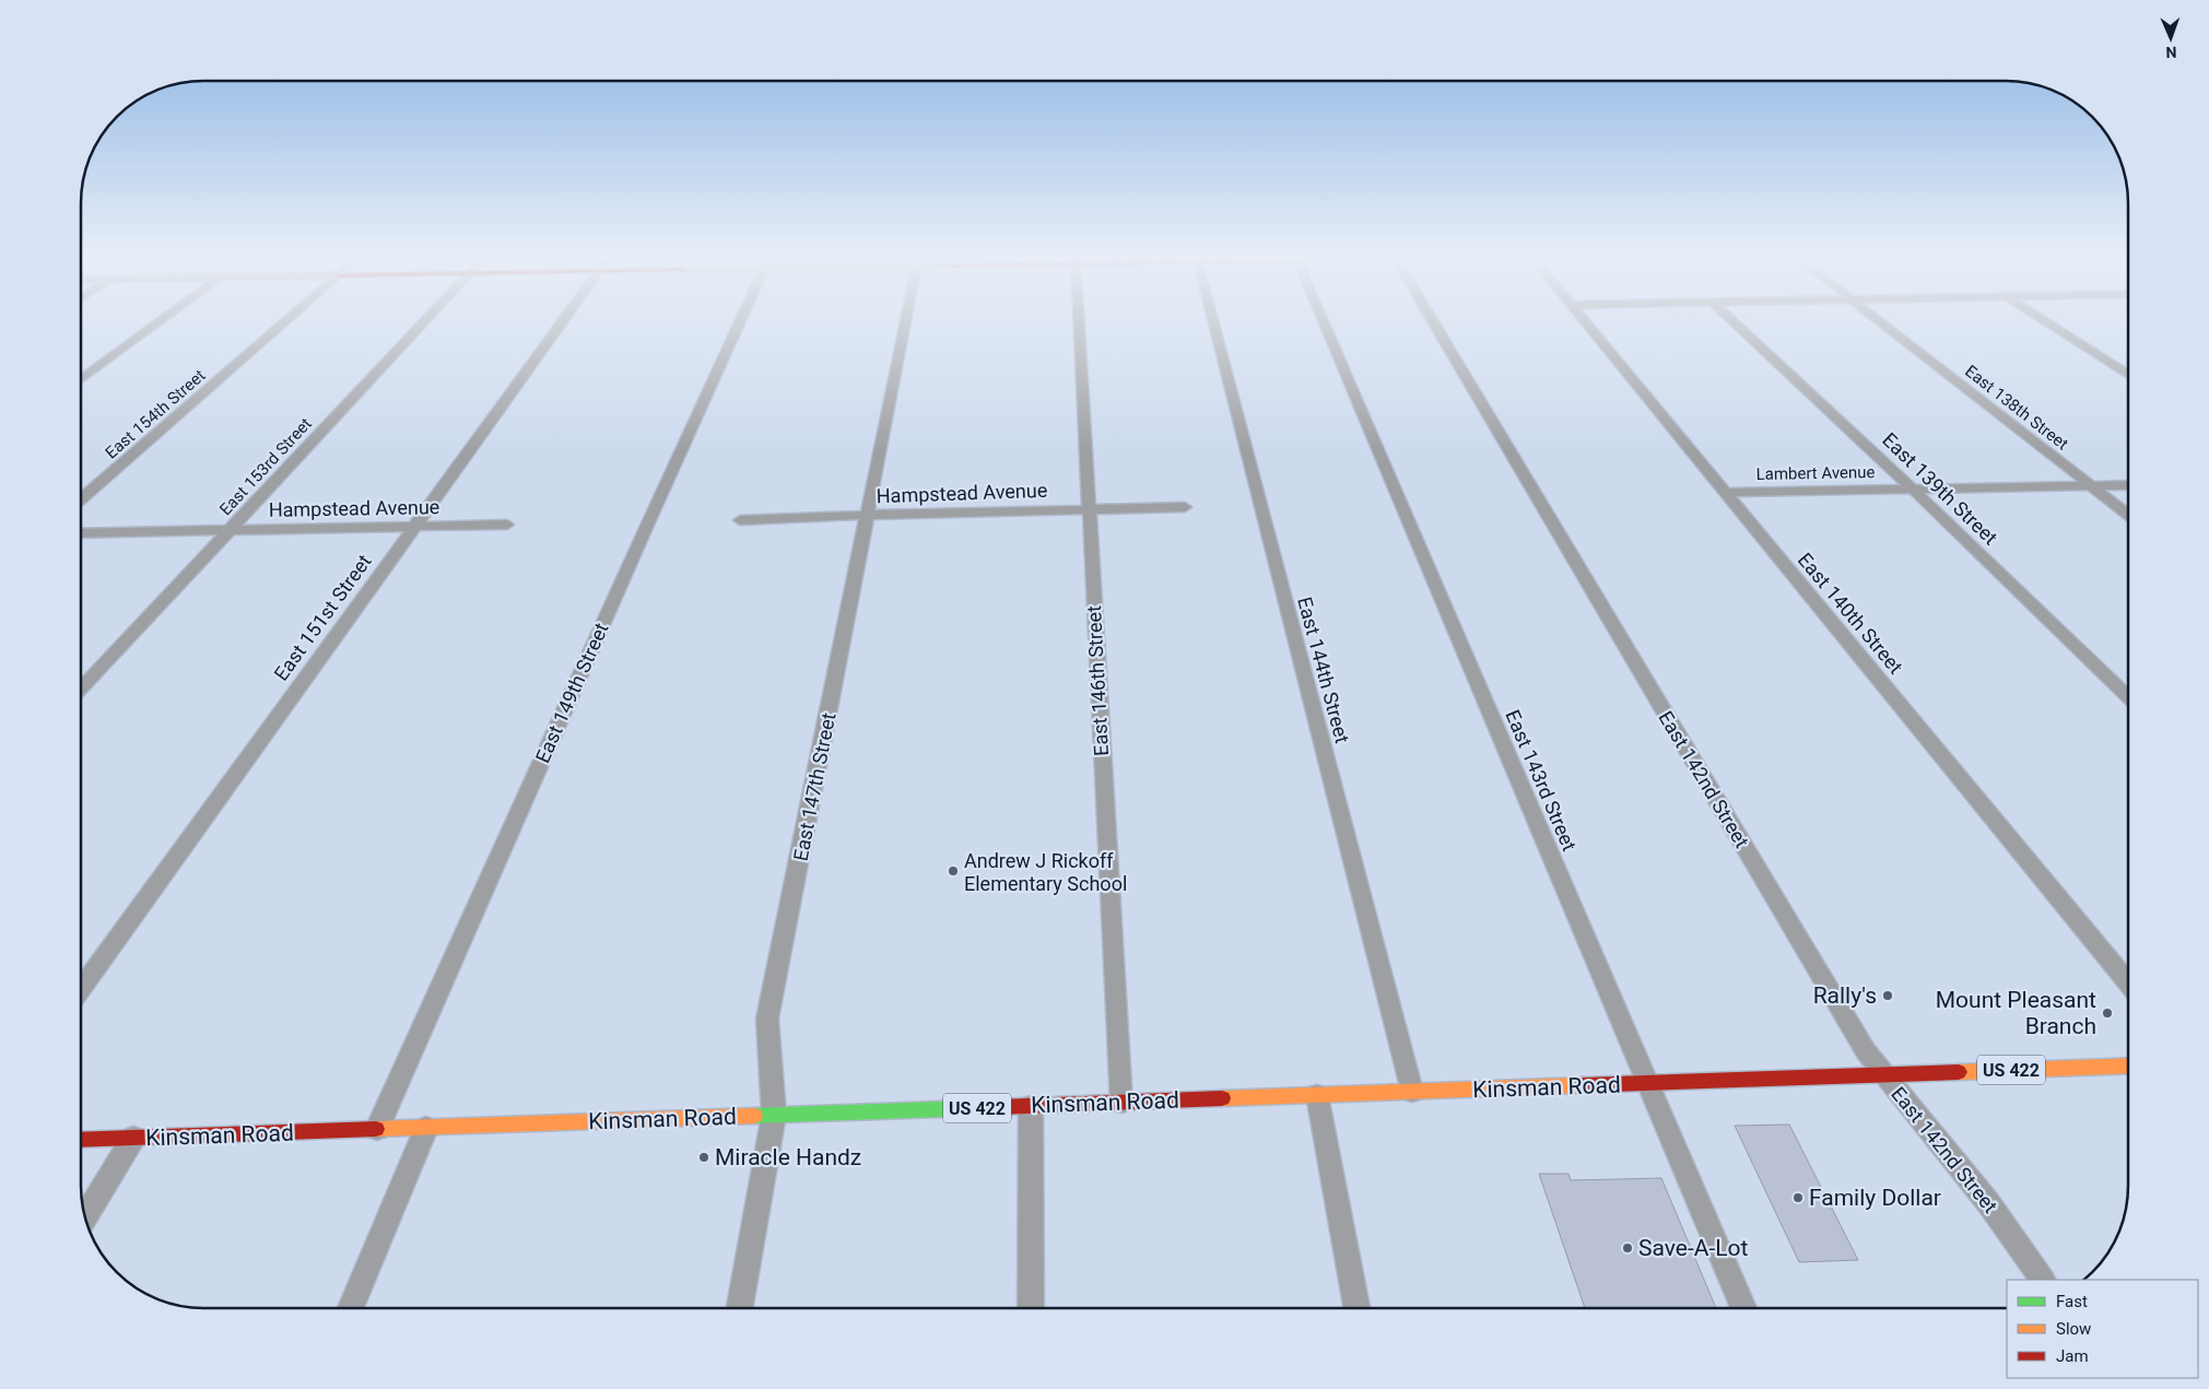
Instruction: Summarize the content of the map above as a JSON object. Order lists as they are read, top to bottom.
{
  "streets": {
    "street": [
      "East 138th Street",
      "East 154th Street",
      "East 153rd Street",
      "Lambert Avenue",
      "East 139th Street",
      "Hampstead Avenue",
      "East 140th Street",
      "East 151st Street",
      "East 144th Street",
      "East 146th Street",
      "East 149th Street",
      "East 142nd Street",
      "East 143rd Street",
      "East 147th Street",
      "US 422",
      "Kinsman Road"
    ]
  },
  "crossings": [
    ["East 138th Street", "Lambert Avenue"],
    ["East 153rd Street", "Hampstead Avenue"],
    ["Lambert Avenue", "East 139th Street"],
    ["Lambert Avenue", "East 140th Street"],
    ["Hampstead Avenue", "East 151st Street"],
    ["Hampstead Avenue", "East 146th Street"],
    ["Hampstead Avenue", "East 147th Street"],
    ["East 144th Street", "Kinsman Road"],
    ["East 146th Street", "Kinsman Road"],
    ["East 149th Street", "Kinsman Road"],
    ["East 142nd Street", "Kinsman Road"],
    ["East 143rd Street", "Kinsman Road"],
    ["East 147th Street", "Kinsman Road"]
  ],
  "places": [
    "Andrew J Rickoff Elementary School",
    "Rally's",
    "Mount Pleasant Branch",
    "Miracle Handz",
    "Family Dollar",
    "Save-A-Lot"
  ],
  "legend": ["Fast", "Slow", "Jam"],
  "north": "bottom"
}
